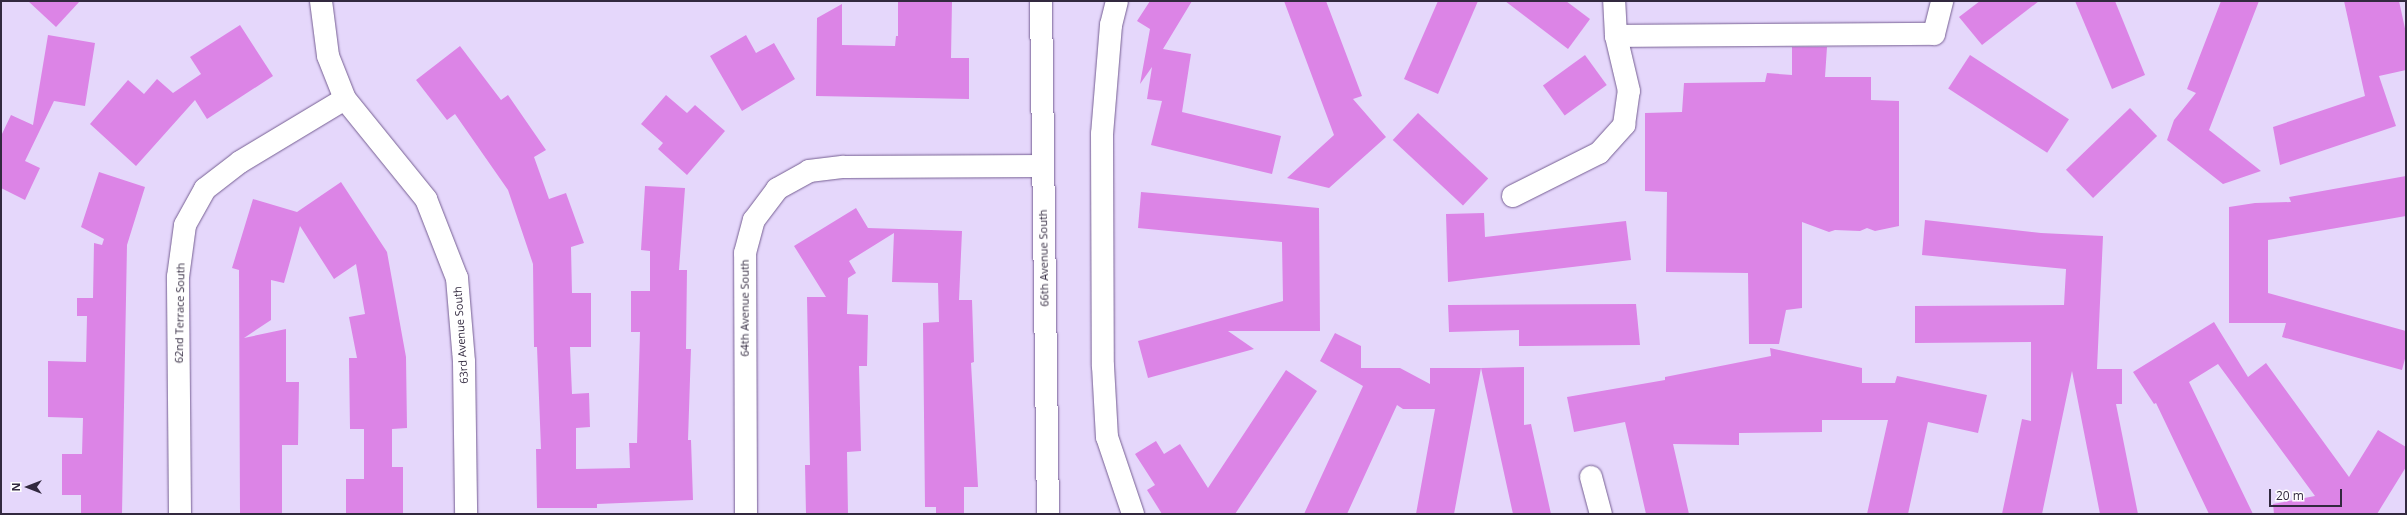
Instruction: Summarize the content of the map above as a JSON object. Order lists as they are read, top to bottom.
{
  "streets": {
    "street": [
      "66th Avenue South",
      "64th Avenue South",
      "62nd Terrace South",
      "63rd Avenue South"
    ]
  },
  "crossings": [
    ["66th Avenue South", "64th Avenue South"],
    ["62nd Terrace South", "63rd Avenue South"]
  ],
  "scale_bar": "20 m",
  "north": "left"
}
